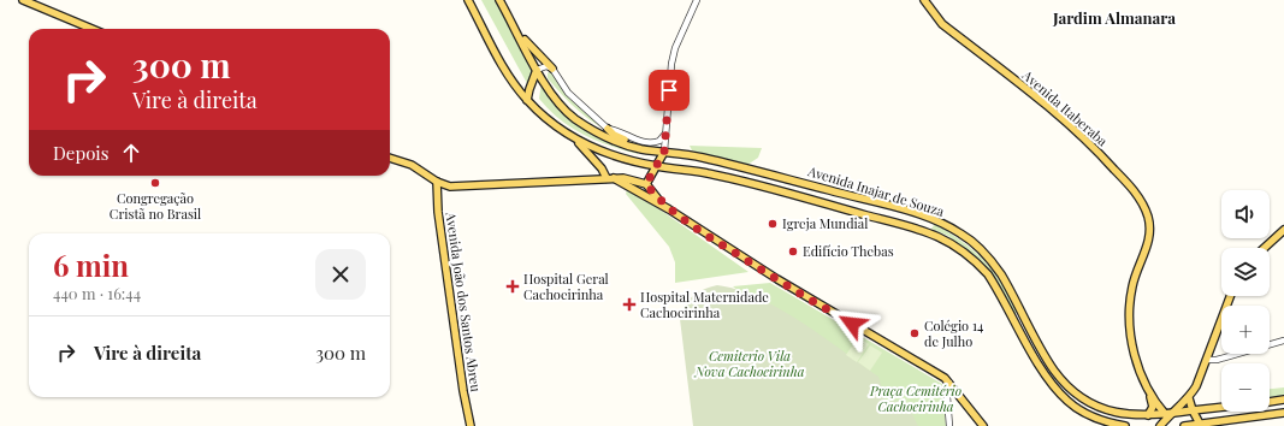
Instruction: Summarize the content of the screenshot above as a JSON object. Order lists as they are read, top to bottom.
{
  "streets": {
    "main road": ["Avenida Itaberaba", "Avenida Inajar de Souza", "Avenida João dos Santos Abreu"]
  },
  "crossings": [
    ["Avenida Itaberaba", "Avenida Inajar de Souza"]
  ],
  "districts": ["Jardim Almanara"],
  "parks": ["Cemiterio Vila Nova Cachoeirinha", "Praça Cemitério Cachoeirinha"],
  "places": {
    "other": [
      "Congregação Cristã no Brasil",
      "Igreja Mundial",
      "Edifício Thebas",
      "Colégio 14 de Julho"
    ],
    "health": ["Hospital Geral Cachoeirinha", "Hospital Maternidade Cachoeirinha"]
  },
  "page": {
    "turn": ["300 m", "Vire à direita"],
    "then": "Depois",
    "map_buttons": ["+", "−"],
    "heading": ["6 min", "440 m · 16:44"],
    "list": [
      {
        "name": "Vire à direita",
        "value": "300 m"
      }
    ]
  }
}
